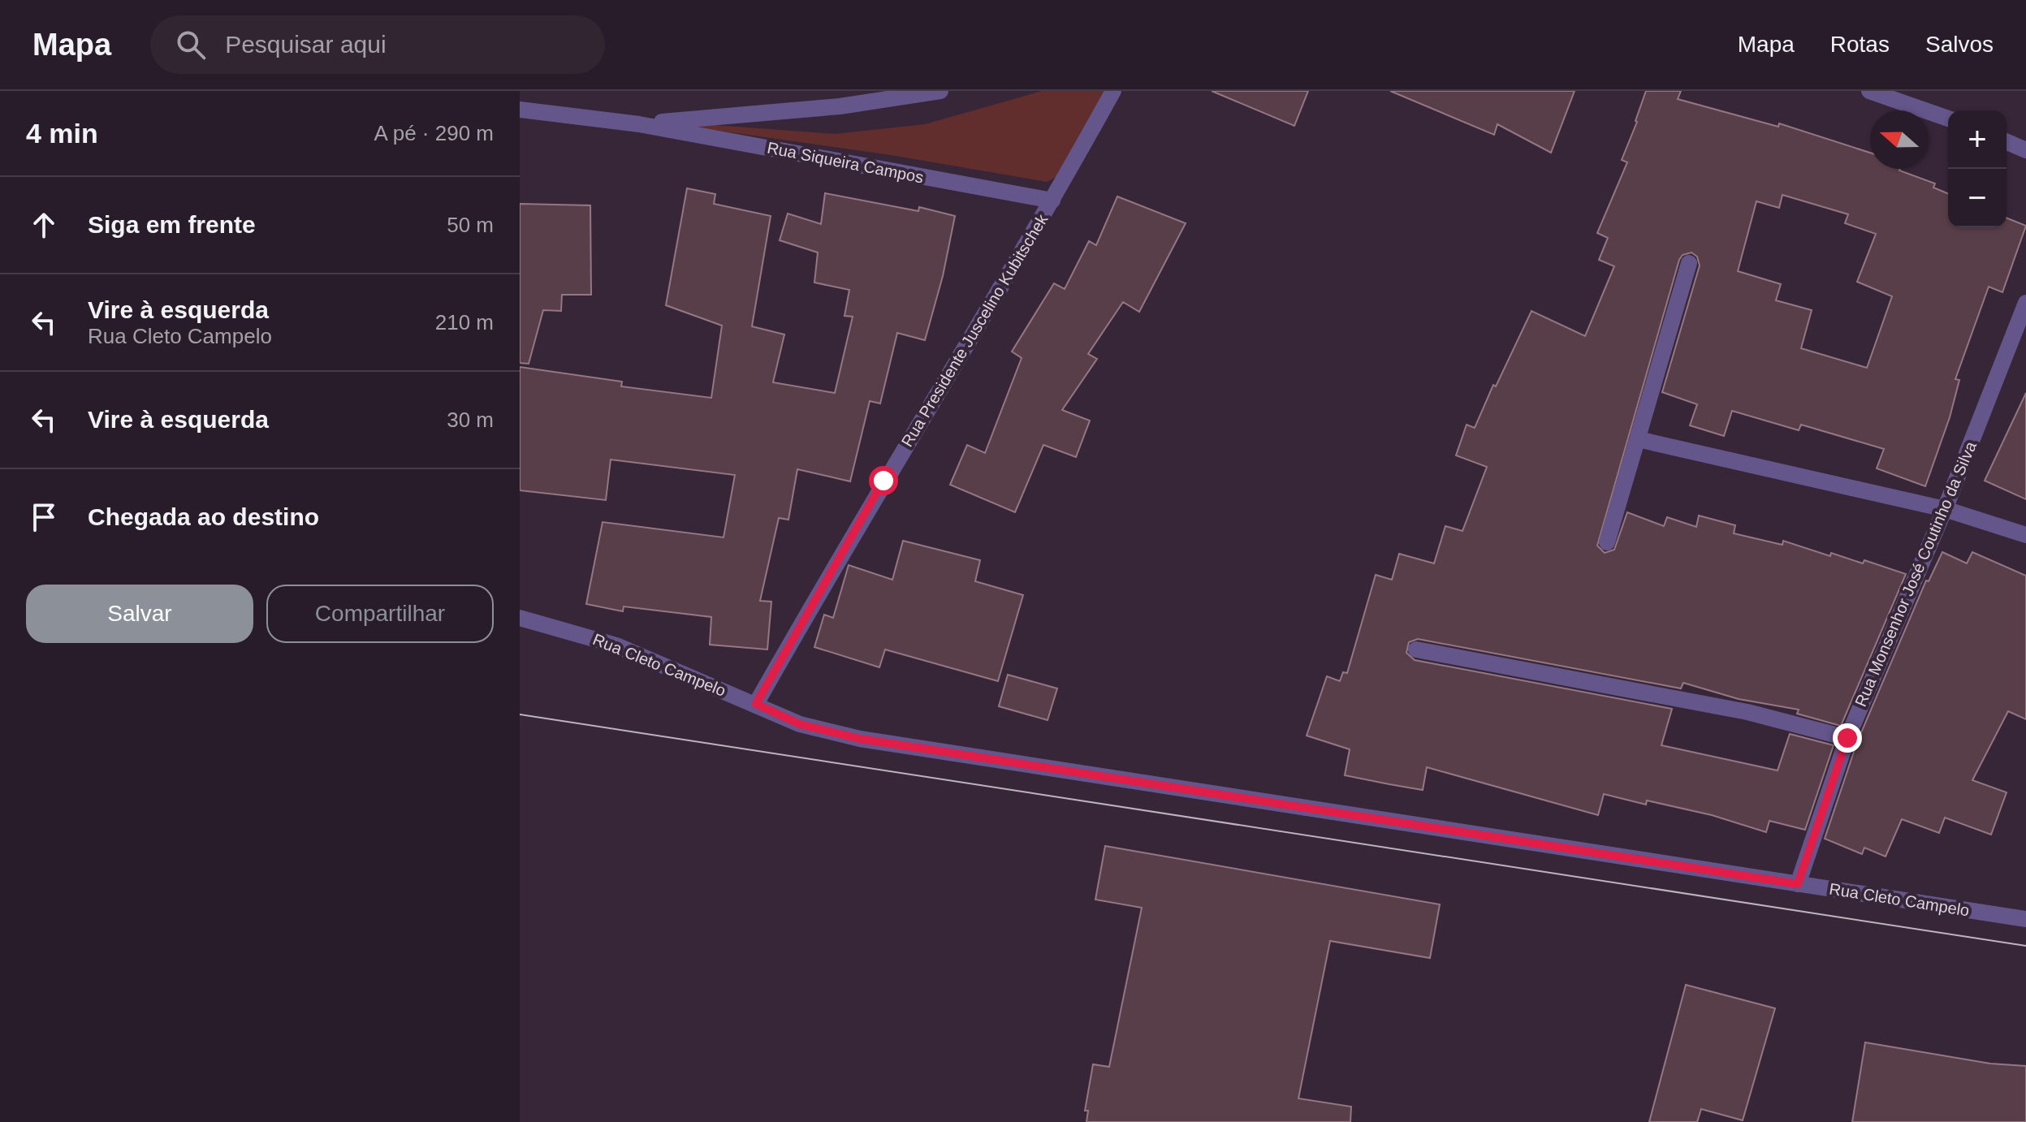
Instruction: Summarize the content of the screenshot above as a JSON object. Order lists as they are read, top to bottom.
{
  "streets": {
    "street": [
      "Rua Siqueira Campos",
      "Rua Presidente Juscelino Kubitschek",
      "Rua Monsenhor José Coutinho da Silva",
      "Rua Cleto Campelo"
    ]
  },
  "crossings": [
    ["Rua Siqueira Campos", "Rua Presidente Juscelino Kubitschek"],
    ["Rua Presidente Juscelino Kubitschek", "Rua Cleto Campelo"],
    ["Rua Monsenhor José Coutinho da Silva", "Rua Cleto Campelo"]
  ],
  "north": "left",
  "page": {
    "header": "Mapa",
    "search": "Pesquisar aqui",
    "nav": ["Mapa", "Rotas", "Salvos"],
    "heading": ["4 min", "A pé · 290 m"],
    "map_buttons": ["+", "−"],
    "list": [
      ["Siga em frente", "50 m"],
      ["Vire à esquerda", "Rua Cleto Campelo", "210 m"],
      ["Vire à esquerda", "30 m"],
      "Chegada ao destino"
    ],
    "buttons": ["Salvar", "Compartilhar"]
  }
}
